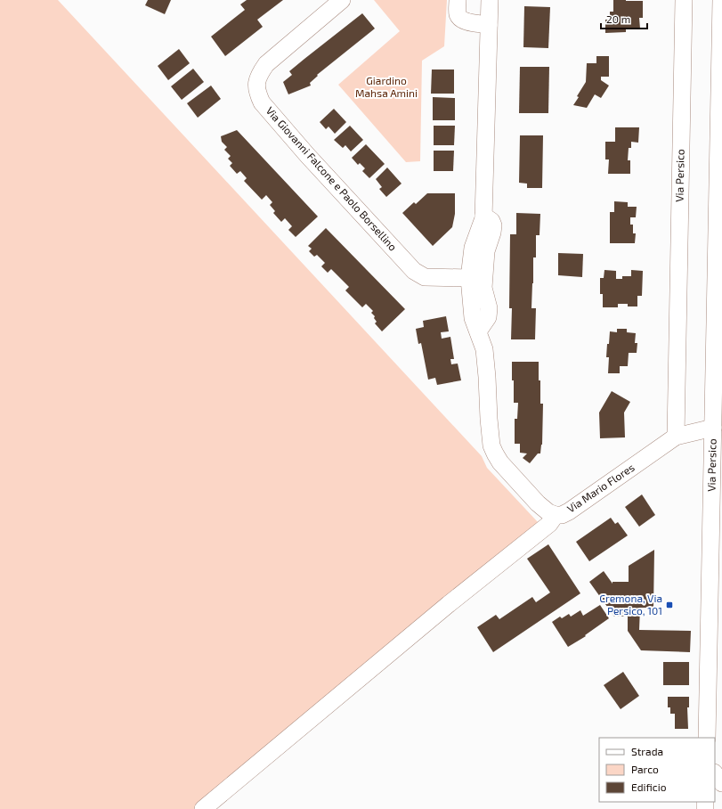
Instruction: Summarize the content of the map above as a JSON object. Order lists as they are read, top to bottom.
{
  "streets": {
    "street": ["Via Persico", "Via Giovanni Falcone e Paolo Borsellino", "Via Mario Flores"]
  },
  "crossings": [
    ["Via Persico", "Via Mario Flores"]
  ],
  "parks": ["Giardino Mahsa Amini"],
  "places": {
    "transit": ["Cremona, Via Persico, 101"]
  },
  "legend": ["Strada", "Parco", "Edificio"],
  "scale_bar": "20 m"
}
